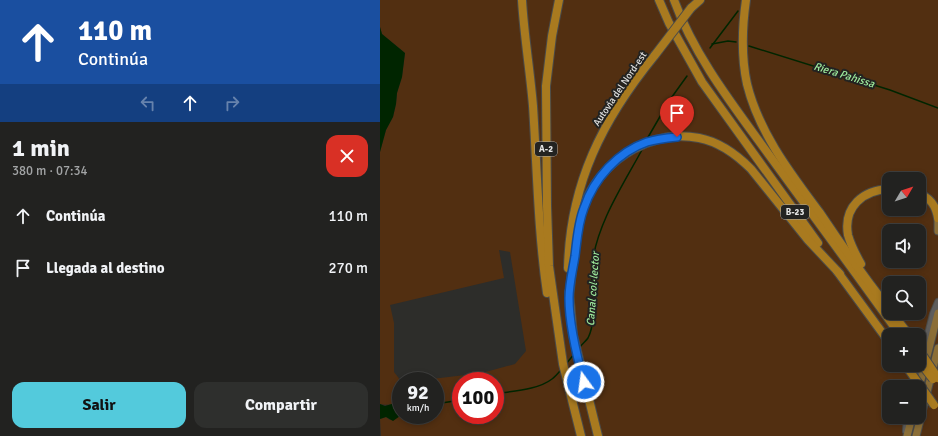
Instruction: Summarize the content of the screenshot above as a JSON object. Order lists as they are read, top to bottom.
{
  "streets": {
    "highway": ["Autovia del Nord-est", "A-2", "B-23"]
  },
  "water": ["Riera Pahissa", "Canal col·lector"],
  "north": "top right",
  "page": {
    "turn": ["110 m", "Continúa"],
    "heading": ["1 min", "380 m · 07:34"],
    "map_buttons": ["+", "−"],
    "list": [
      {
        "name": "Continúa",
        "value": "110 m"
      },
      {
        "name": "Llegada al destino",
        "value": "270 m"
      }
    ],
    "speed": "92 km/h",
    "limit": "100",
    "buttons": ["Salir", "Compartir"]
  }
}
